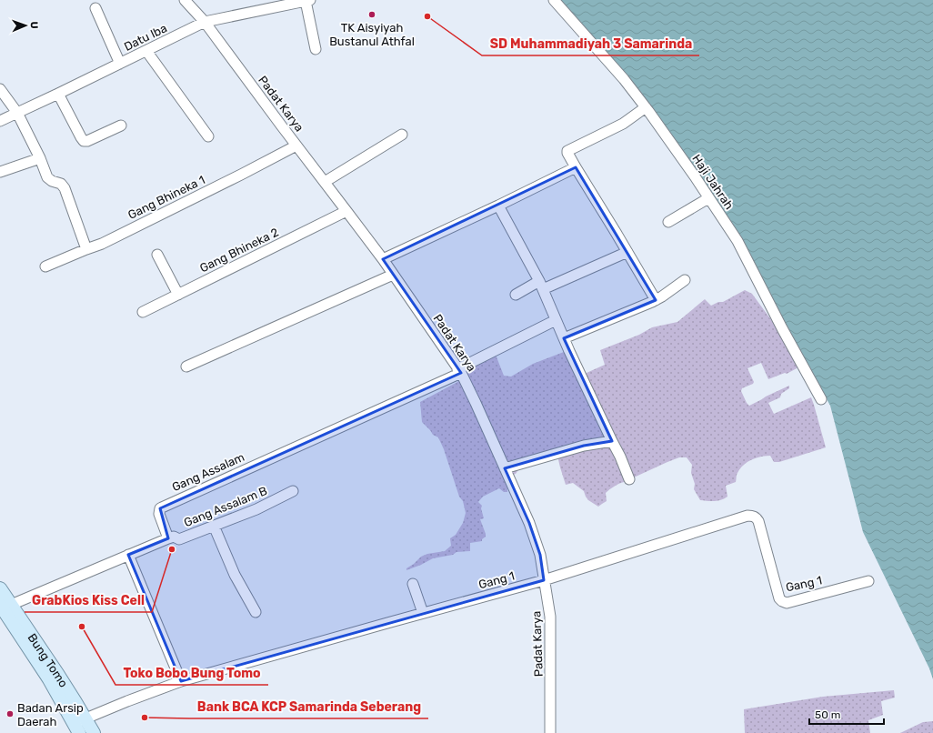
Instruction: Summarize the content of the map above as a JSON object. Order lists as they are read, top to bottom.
{
  "streets": {
    "main road": ["Bung Tomo"],
    "street": [
      "Datu Iba",
      "Padat Karya",
      "Haji Jahrah",
      "Gang Bhineka 1",
      "Gang Bhineka 2",
      "Gang Assalam",
      "Gang Assalam B",
      "Gang 1"
    ]
  },
  "crossings": [
    ["Datu Iba", "Padat Karya"],
    ["Padat Karya", "Gang Bhineka 1"],
    ["Padat Karya", "Gang Bhineka 2"],
    ["Padat Karya", "Gang Assalam"],
    ["Padat Karya", "Gang 1"],
    ["Gang Assalam", "Gang Assalam B"],
    ["Gang 1", "Bung Tomo"]
  ],
  "places": [
    "TK Aisyiyah Bustanul Athfal",
    "SD Muhammadiyah 3 Samarinda",
    "GrabKios Kiss Cell",
    "Toko Bobo Bung Tomo",
    "Badan Arsip Daerah",
    "Bank BCA KCP Samarinda Seberang"
  ],
  "scale_bar": "50 m",
  "north": "right"
}
